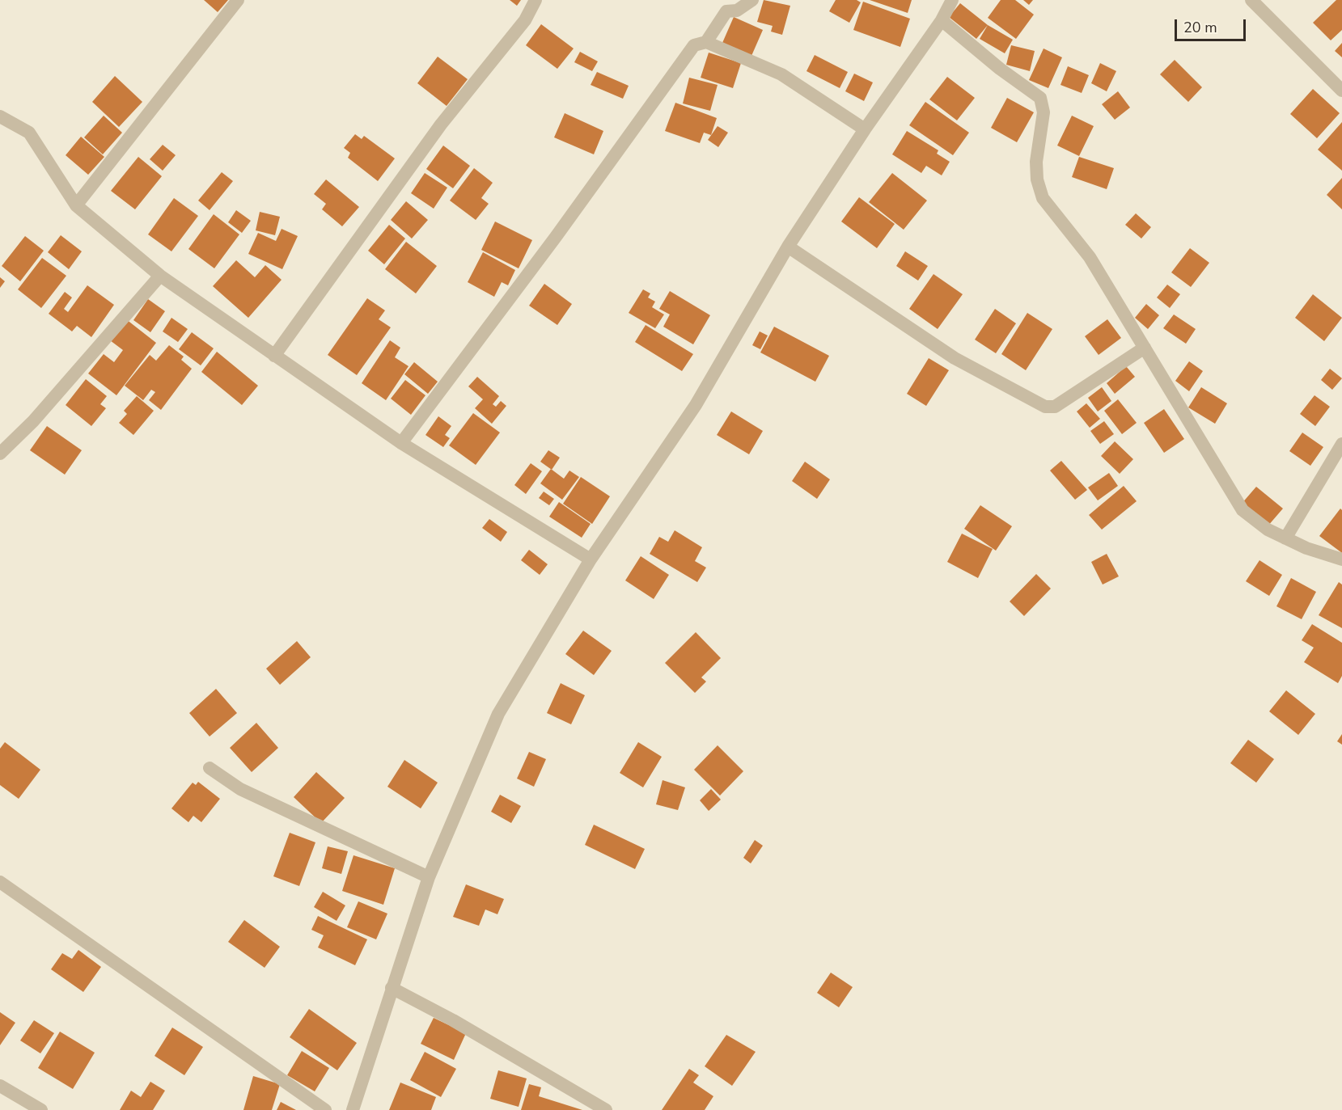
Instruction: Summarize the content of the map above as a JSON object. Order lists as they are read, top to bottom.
{
  "scale_bar": "20 m"
}
